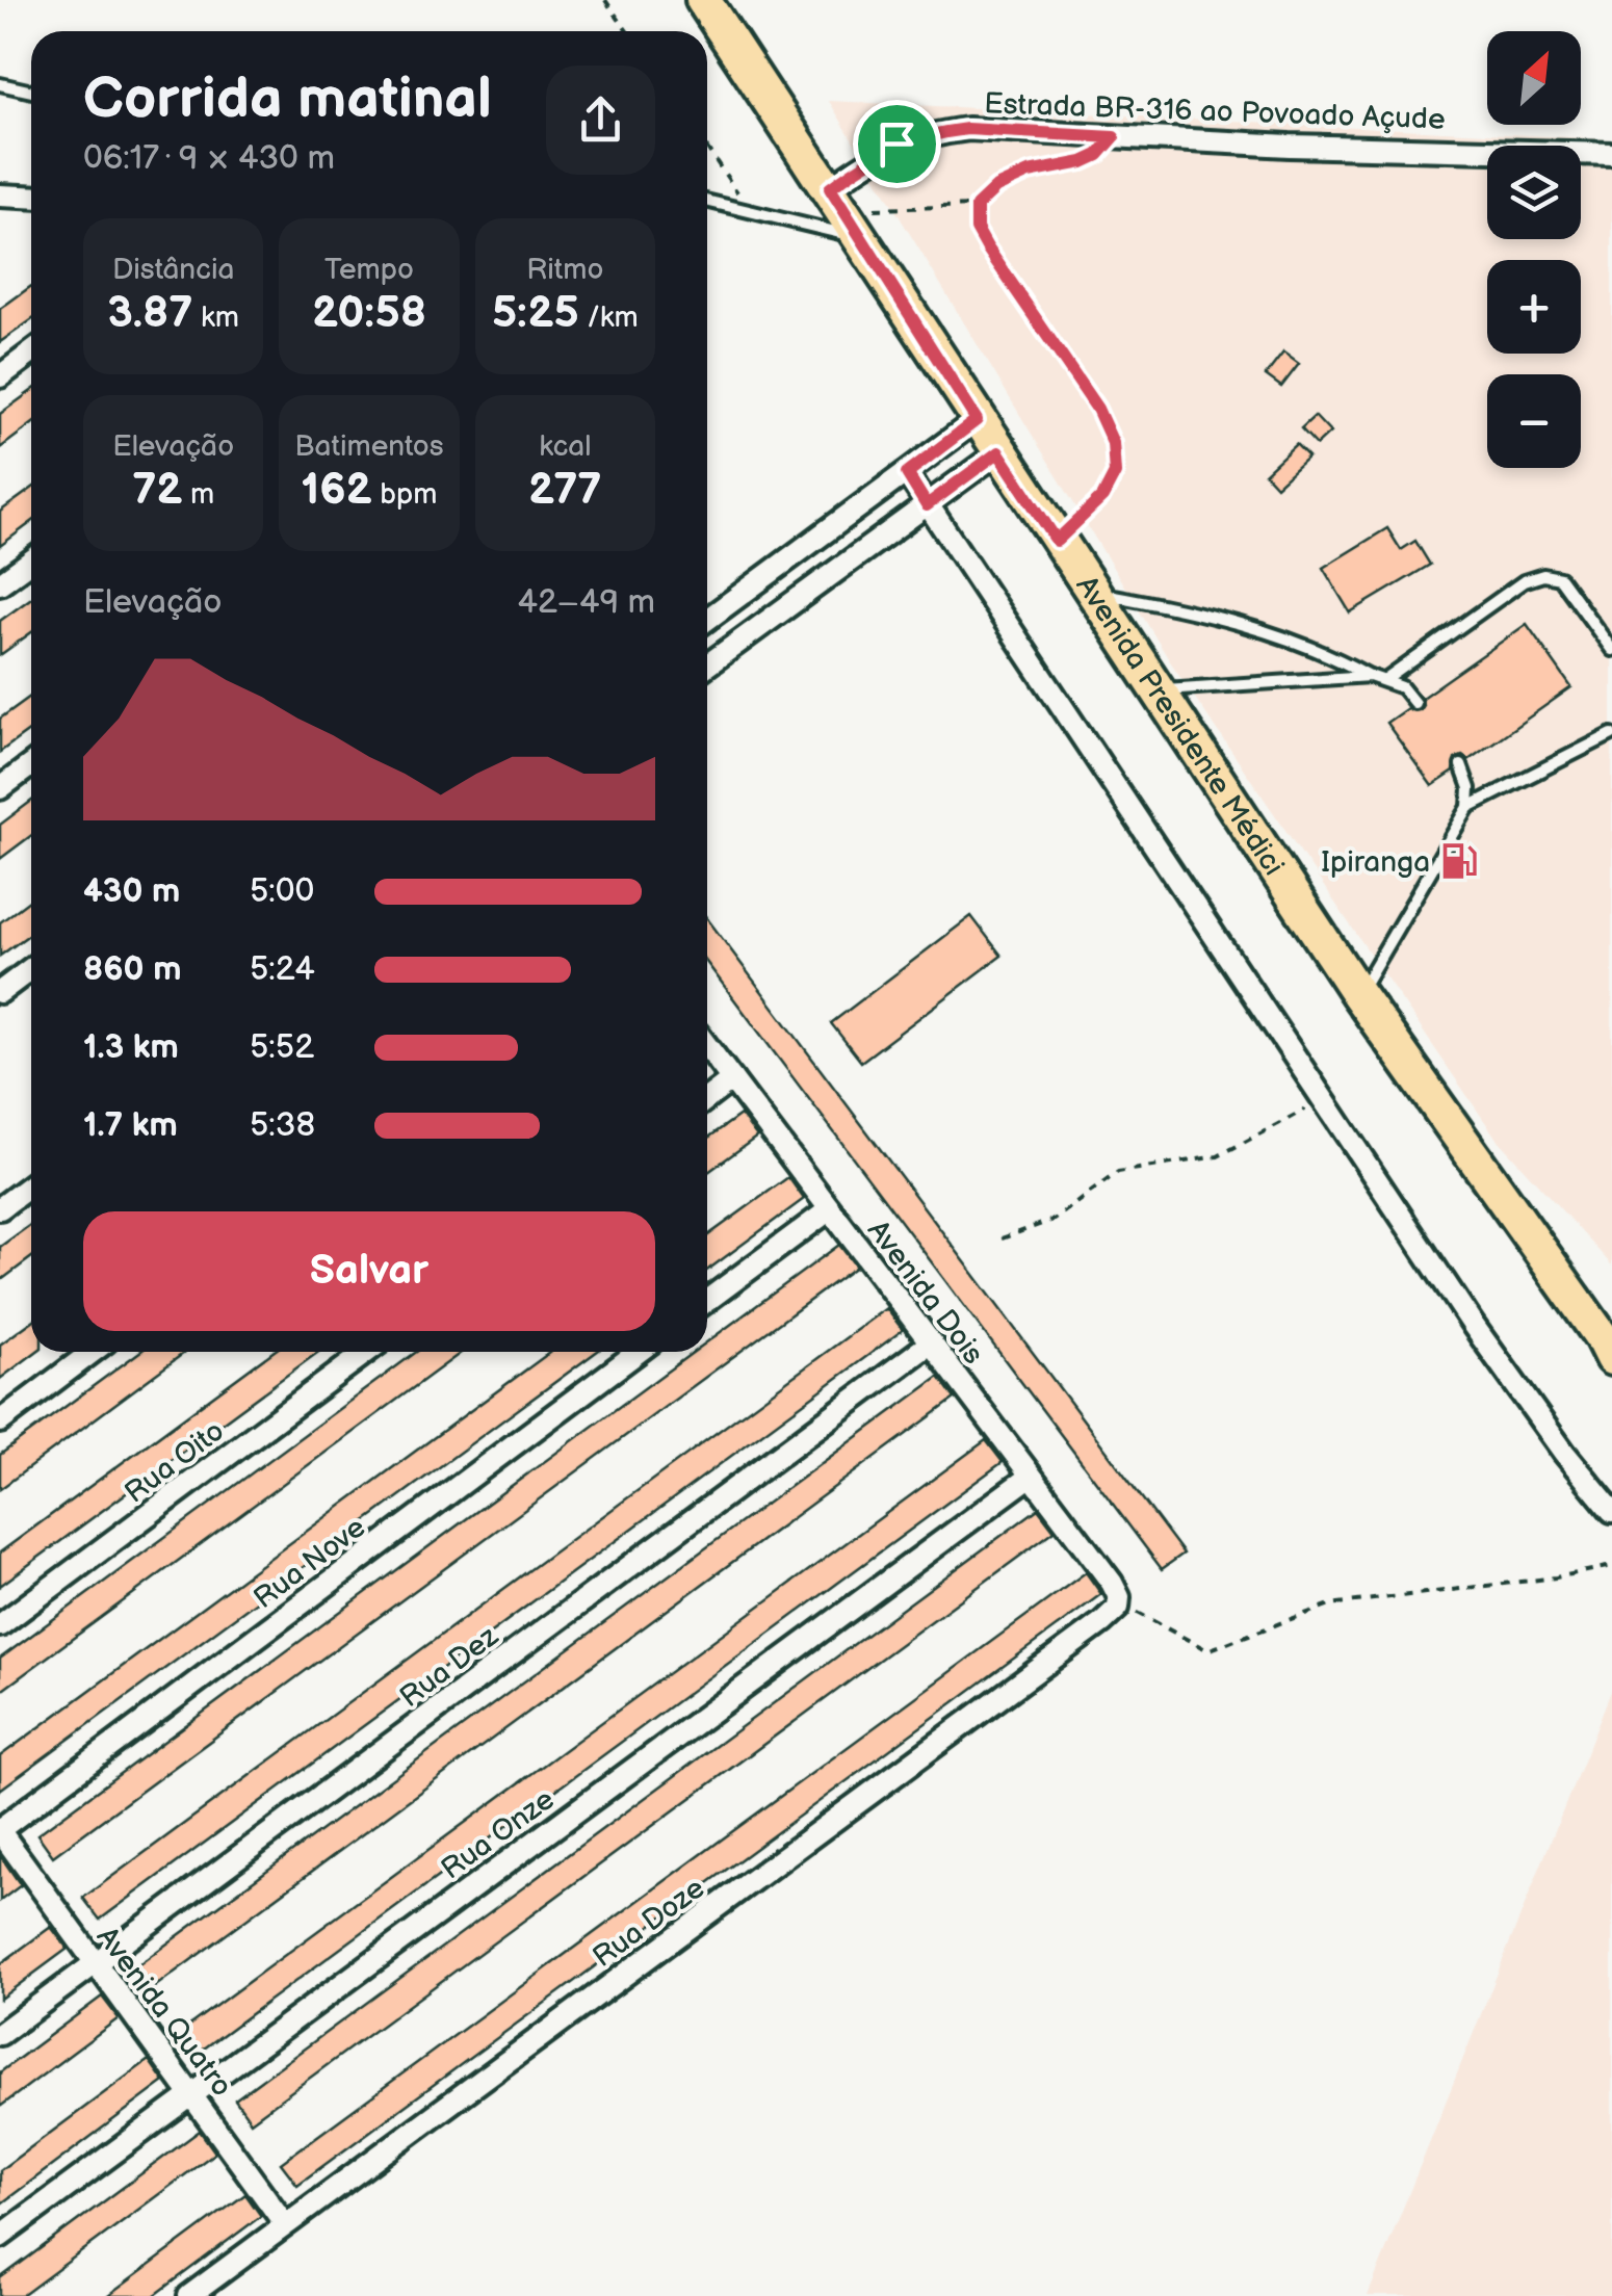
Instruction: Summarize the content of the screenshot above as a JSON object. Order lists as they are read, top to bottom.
{
  "streets": {
    "main road": ["Avenida Presidente Médici"],
    "street": [
      "Estrada BR-316 ao Povoado Açude",
      "Avenida Dois",
      "Rua Oito",
      "Rua Nove",
      "Rua Dez",
      "Rua Onze",
      "Rua Doze",
      "Avenida Quatro"
    ]
  },
  "crossings": [
    ["Estrada BR-316 ao Povoado Açude", "Avenida Presidente Médici"],
    ["Avenida Dois", "Rua Dez"],
    ["Avenida Dois", "Rua Onze"],
    ["Avenida Dois", "Rua Doze"],
    ["Rua Nove", "Avenida Quatro"],
    ["Rua Dez", "Avenida Quatro"],
    ["Rua Onze", "Avenida Quatro"],
    ["Rua Doze", "Avenida Quatro"]
  ],
  "places": {
    "fuel station": ["Ipiranga"]
  },
  "north": "top right",
  "page": {
    "map_buttons": ["+", "−"],
    "heading": ["Corrida matinal", "06:17 · 9 × 430 m"],
    "stats": [
      ["Distância", "3.87 km"],
      ["Tempo", "20:58"],
      ["Ritmo", "5:25 /km"],
      ["Elevação", "72 m"],
      ["Batimentos", "162 bpm"],
      ["kcal", "277"]
    ],
    "chart": ["Elevação", "42–49 m"],
    "list": [
      {
        "name": "430 m",
        "note": "5:00"
      },
      {
        "name": "860 m",
        "note": "5:24"
      },
      {
        "name": "1.3 km",
        "note": "5:52"
      },
      {
        "name": "1.7 km",
        "note": "5:38"
      }
    ],
    "buttons": "Salvar"
  }
}
